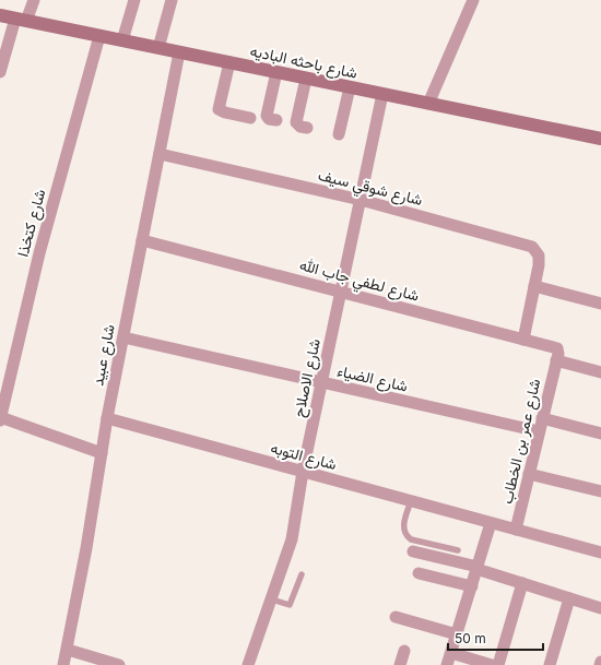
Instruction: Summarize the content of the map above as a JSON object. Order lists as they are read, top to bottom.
{
  "streets": {
    "street": [
      "شارع باحثه الباديه",
      "شارع شوقي سيف",
      "شارع كتخذا",
      "شارع لطفي جاب الله",
      "شارع عبيد",
      "شارع الاصلاح",
      "شارع الضياء",
      "شارع عمر بن الخطاب",
      "شارع التوبه"
    ]
  },
  "crossings": [
    ["شارع باحثه الباديه", "شارع كتخذا"],
    ["شارع باحثه الباديه", "شارع عبيد"],
    ["شارع باحثه الباديه", "شارع الاصلاح"],
    ["شارع شوقي سيف", "شارع لطفي جاب الله"],
    ["شارع شوقي سيف", "شارع عبيد"],
    ["شارع شوقي سيف", "شارع الاصلاح"],
    ["شارع لطفي جاب الله", "شارع عبيد"],
    ["شارع لطفي جاب الله", "شارع الاصلاح"],
    ["شارع لطفي جاب الله", "شارع عمر بن الخطاب"],
    ["شارع عبيد", "شارع الضياء"],
    ["شارع عبيد", "شارع التوبه"],
    ["شارع الاصلاح", "شارع الضياء"],
    ["شارع الاصلاح", "شارع التوبه"],
    ["شارع الضياء", "شارع عمر بن الخطاب"],
    ["شارع عمر بن الخطاب", "شارع التوبه"]
  ],
  "scale_bar": "50 m"
}
